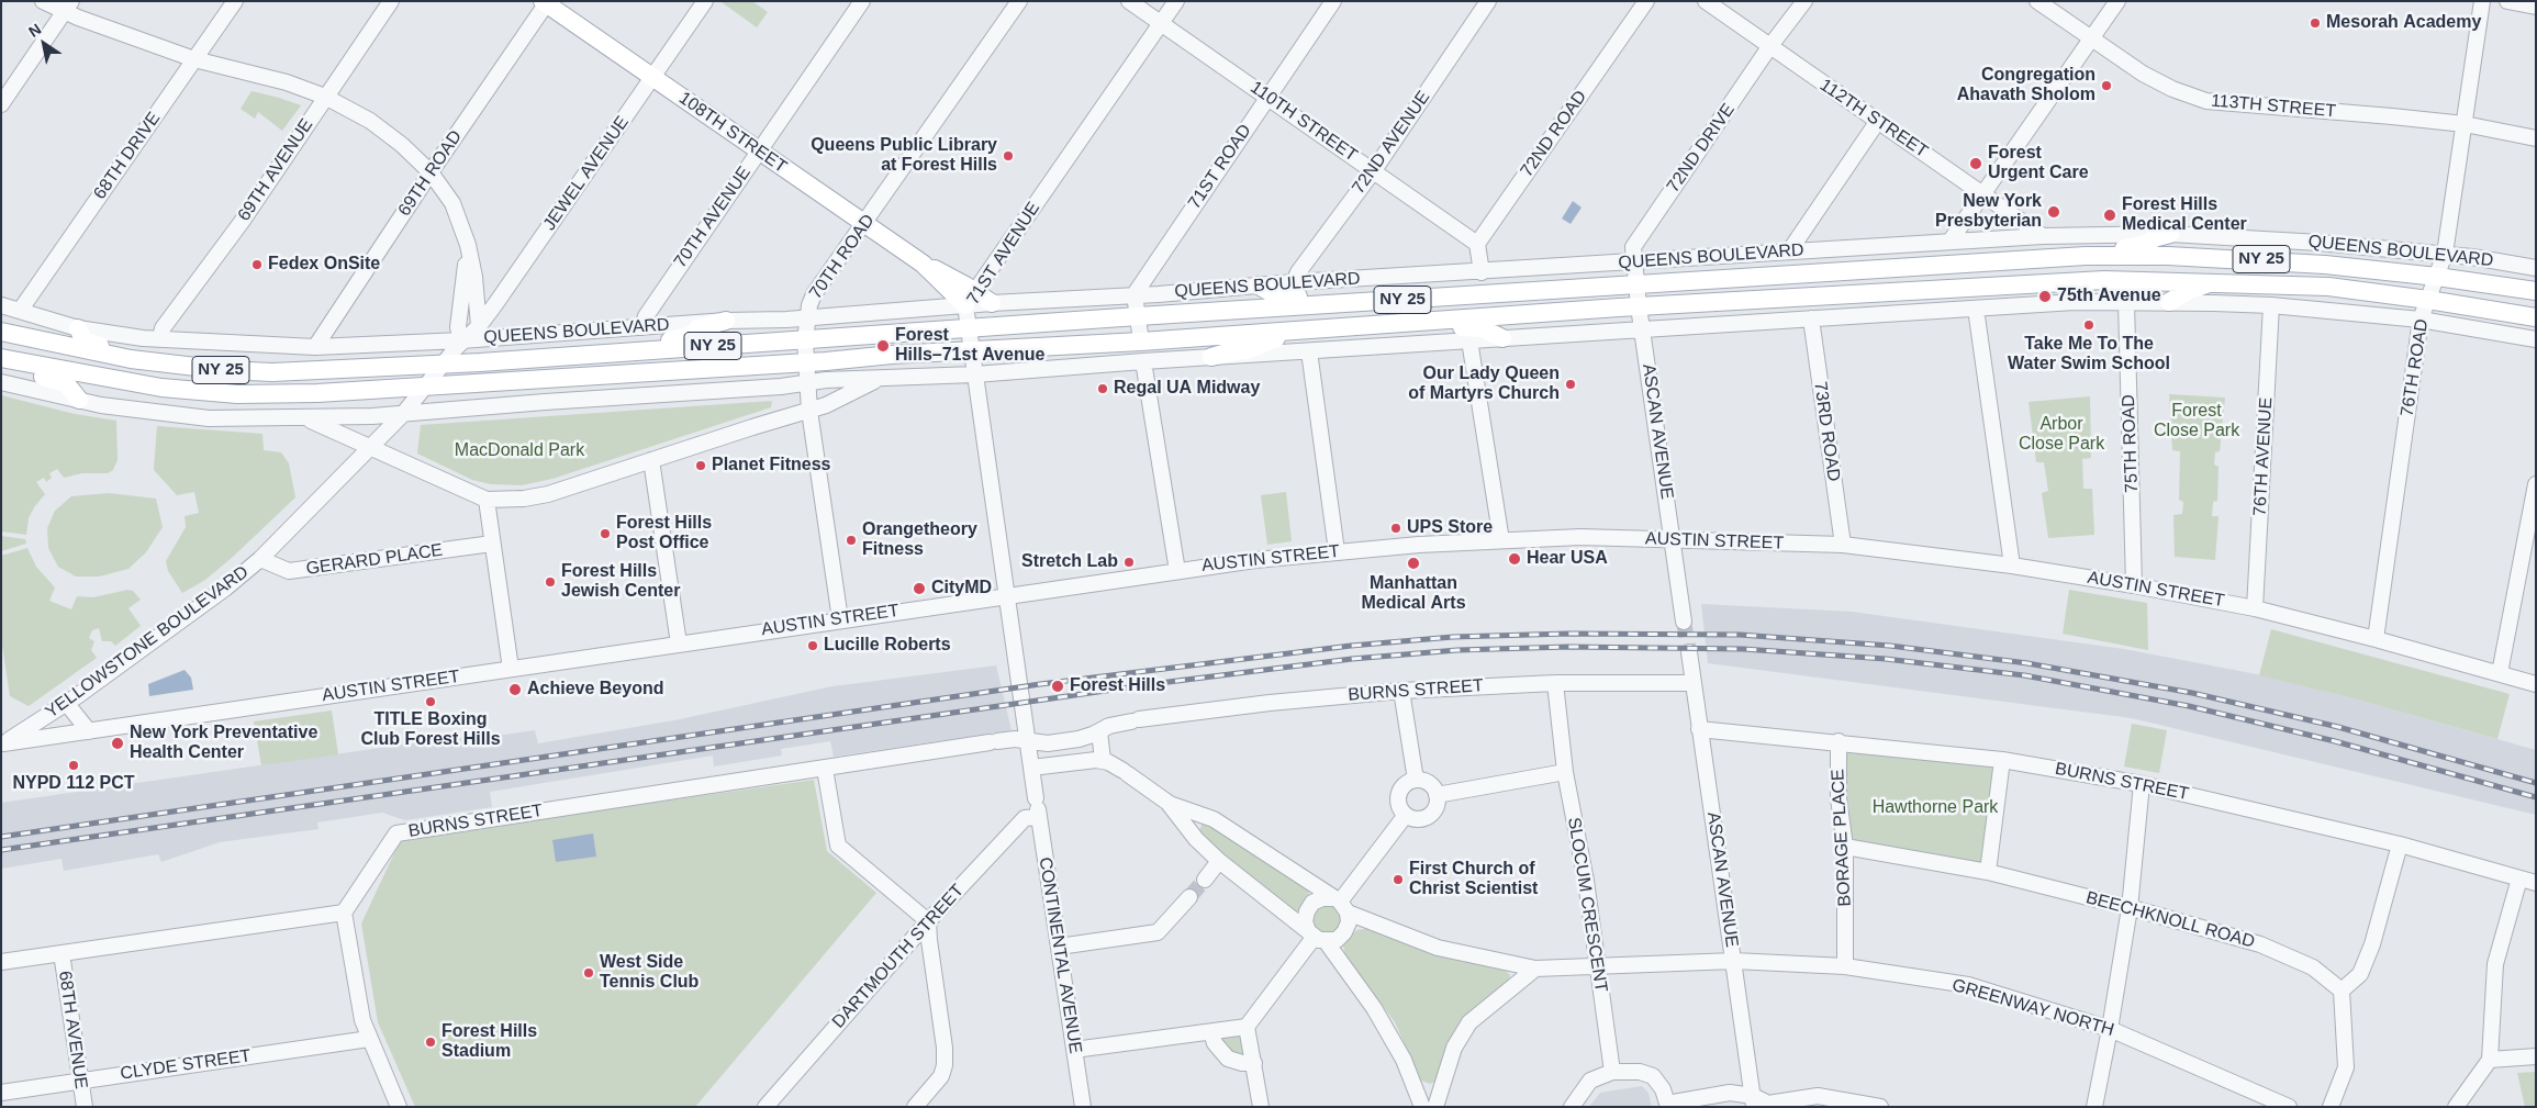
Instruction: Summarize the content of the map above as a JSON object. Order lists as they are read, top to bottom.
{
  "streets": {
    "main road": ["108TH STREET", "QUEENS BOULEVARD", "NY 25"],
    "street": [
      "113TH STREET",
      "112TH STREET",
      "110TH STREET",
      "72ND ROAD",
      "72ND AVENUE",
      "72ND DRIVE",
      "68TH DRIVE",
      "71ST ROAD",
      "69TH AVENUE",
      "69TH ROAD",
      "JEWEL AVENUE",
      "70TH AVENUE",
      "71ST AVENUE",
      "70TH ROAD",
      "76TH ROAD",
      "ASCAN AVENUE",
      "73RD ROAD",
      "75TH ROAD",
      "76TH AVENUE",
      "AUSTIN STREET",
      "GERARD PLACE",
      "YELLOWSTONE BOULEVARD",
      "BURNS STREET",
      "BORAGE PLACE",
      "SLOCUM CRESCENT",
      "BEECHKNOLL ROAD",
      "CONTINENTAL AVENUE",
      "DARTMOUTH STREET",
      "GREENWAY NORTH",
      "68TH AVENUE",
      "CLYDE STREET"
    ]
  },
  "crossings": [
    ["113TH STREET", "76TH ROAD"],
    ["112TH STREET", "72ND DRIVE"],
    ["112TH STREET", "QUEENS BOULEVARD"],
    ["110TH STREET", "72ND ROAD"],
    ["110TH STREET", "72ND AVENUE"],
    ["110TH STREET", "71ST ROAD"],
    ["110TH STREET", "71ST AVENUE"],
    ["108TH STREET", "69TH ROAD"],
    ["108TH STREET", "JEWEL AVENUE"],
    ["108TH STREET", "70TH AVENUE"],
    ["108TH STREET", "QUEENS BOULEVARD"],
    ["108TH STREET", "71ST AVENUE"],
    ["108TH STREET", "70TH ROAD"],
    ["72ND AVENUE", "QUEENS BOULEVARD"],
    ["72ND DRIVE", "QUEENS BOULEVARD"],
    ["72ND DRIVE", "NY 25"],
    ["72ND DRIVE", "ASCAN AVENUE"],
    ["68TH DRIVE", "QUEENS BOULEVARD"],
    ["71ST ROAD", "QUEENS BOULEVARD"],
    ["69TH AVENUE", "QUEENS BOULEVARD"],
    ["69TH ROAD", "QUEENS BOULEVARD"],
    ["JEWEL AVENUE", "QUEENS BOULEVARD"],
    ["JEWEL AVENUE", "YELLOWSTONE BOULEVARD"],
    ["70TH AVENUE", "QUEENS BOULEVARD"],
    ["QUEENS BOULEVARD", "71ST AVENUE"],
    ["QUEENS BOULEVARD", "70TH ROAD"],
    ["QUEENS BOULEVARD", "76TH ROAD"],
    ["QUEENS BOULEVARD", "YELLOWSTONE BOULEVARD"],
    ["71ST AVENUE", "NY 25"],
    ["71ST AVENUE", "AUSTIN STREET"],
    ["71ST AVENUE", "BURNS STREET"],
    ["71ST AVENUE", "CONTINENTAL AVENUE"],
    ["70TH ROAD", "NY 25"],
    ["70TH ROAD", "AUSTIN STREET"],
    ["NY 25", "76TH ROAD"],
    ["NY 25", "ASCAN AVENUE"],
    ["NY 25", "YELLOWSTONE BOULEVARD"],
    ["76TH ROAD", "AUSTIN STREET"],
    ["ASCAN AVENUE", "AUSTIN STREET"],
    ["ASCAN AVENUE", "BURNS STREET"],
    ["ASCAN AVENUE", "GREENWAY NORTH"],
    ["73RD ROAD", "AUSTIN STREET"],
    ["75TH ROAD", "AUSTIN STREET"],
    ["76TH AVENUE", "AUSTIN STREET"],
    ["AUSTIN STREET", "YELLOWSTONE BOULEVARD"],
    ["GERARD PLACE", "YELLOWSTONE BOULEVARD"],
    ["BURNS STREET", "BORAGE PLACE"],
    ["BURNS STREET", "SLOCUM CRESCENT"],
    ["BORAGE PLACE", "BEECHKNOLL ROAD"],
    ["BORAGE PLACE", "GREENWAY NORTH"],
    ["SLOCUM CRESCENT", "GREENWAY NORTH"],
    ["CONTINENTAL AVENUE", "DARTMOUTH STREET"],
    ["68TH AVENUE", "CLYDE STREET"]
  ],
  "parks": [
    "Forest Close Park",
    "Arbor Close Park",
    "MacDonald Park",
    "Hawthorne Park"
  ],
  "places": [
    "Mesorah Academy",
    "Congregation Ahavath Sholom",
    "Queens Public Library at Forest Hills",
    "Forest Urgent Care",
    "New York Presbyterian",
    "Forest Hills Medical Center",
    "Fedex OnSite",
    "75th Avenue",
    "Take Me To The Water Swim School",
    "Forest Hills–71st Avenue",
    "Our Lady Queen of Martyrs Church",
    "Regal UA Midway",
    "Planet Fitness",
    "UPS Store",
    "Forest Hills Post Office",
    "Orangetheory Fitness",
    "Hear USA",
    "Stretch Lab",
    "Manhattan Medical Arts",
    "Forest Hills Jewish Center",
    "CityMD",
    "Lucille Roberts",
    "Forest Hills",
    "Achieve Beyond",
    "TITLE Boxing Club Forest Hills",
    "New York Preventative Health Center",
    "NYPD 112 PCT",
    "First Church of Christ Scientist",
    "West Side Tennis Club",
    "Forest Hills Stadium"
  ],
  "north": "top left"
}
